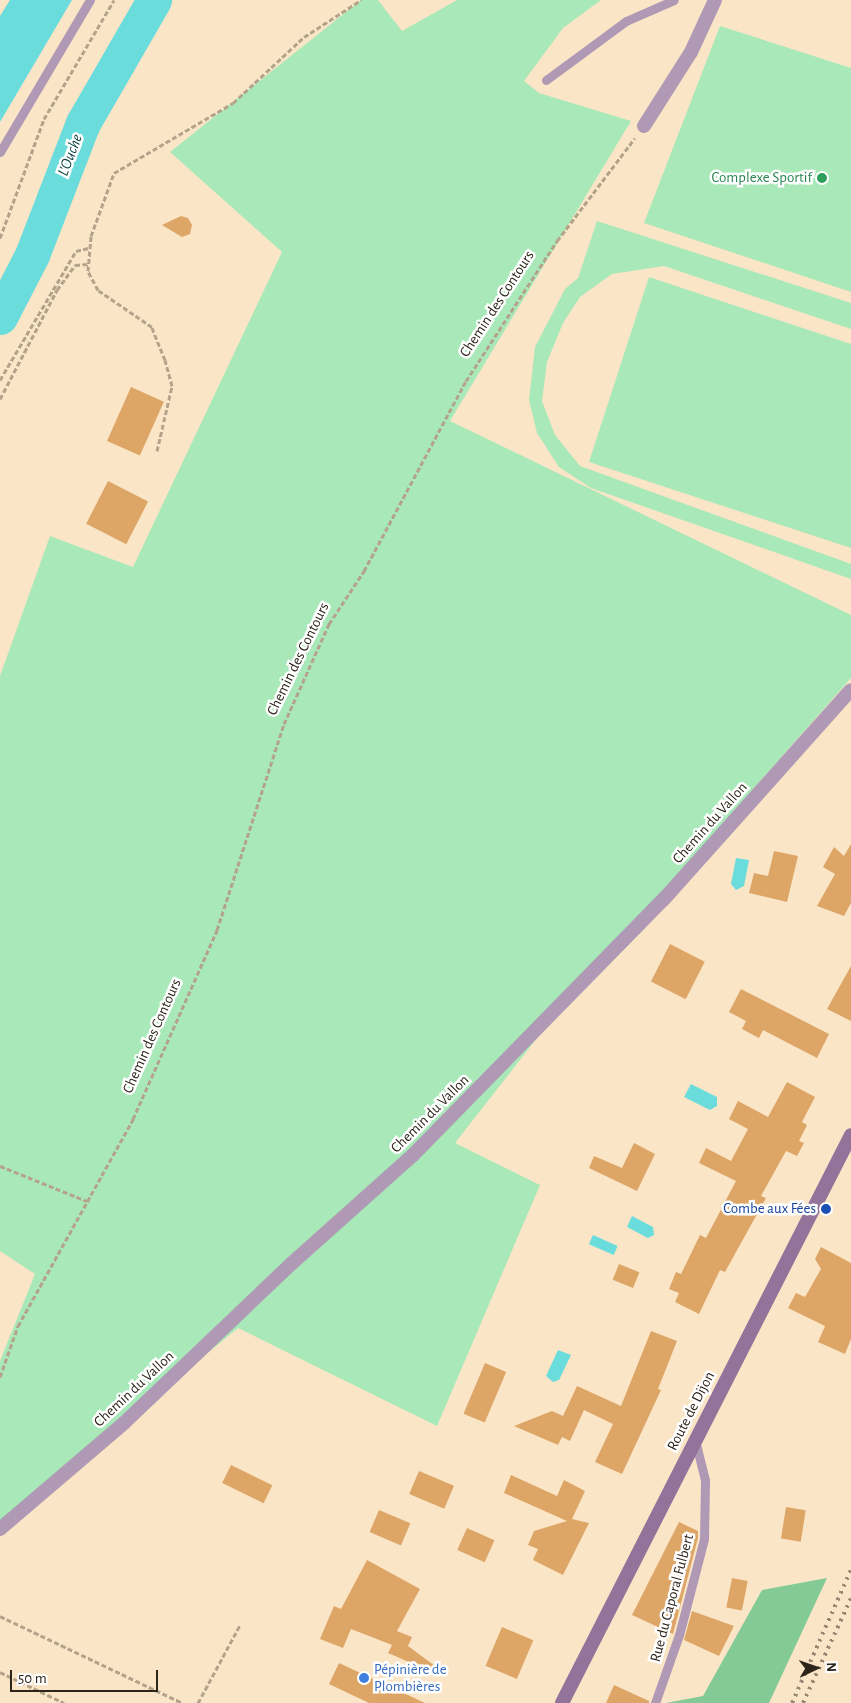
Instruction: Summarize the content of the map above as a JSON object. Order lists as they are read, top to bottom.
{
  "streets": {
    "main road": ["Route de Dijon"],
    "street": ["Chemin du Vallon"],
    "lane": ["Rue du Caporal Fulbert"],
    "path": ["Chemin des Contours"]
  },
  "crossings": [
    ["Route de Dijon", "Rue du Caporal Fulbert"]
  ],
  "water": ["L'Ouche"],
  "places": ["Complexe Sportif", "Combe aux Fées", "Pépinière de Plombières"],
  "scale_bar": "50 m",
  "north": "right"
}
